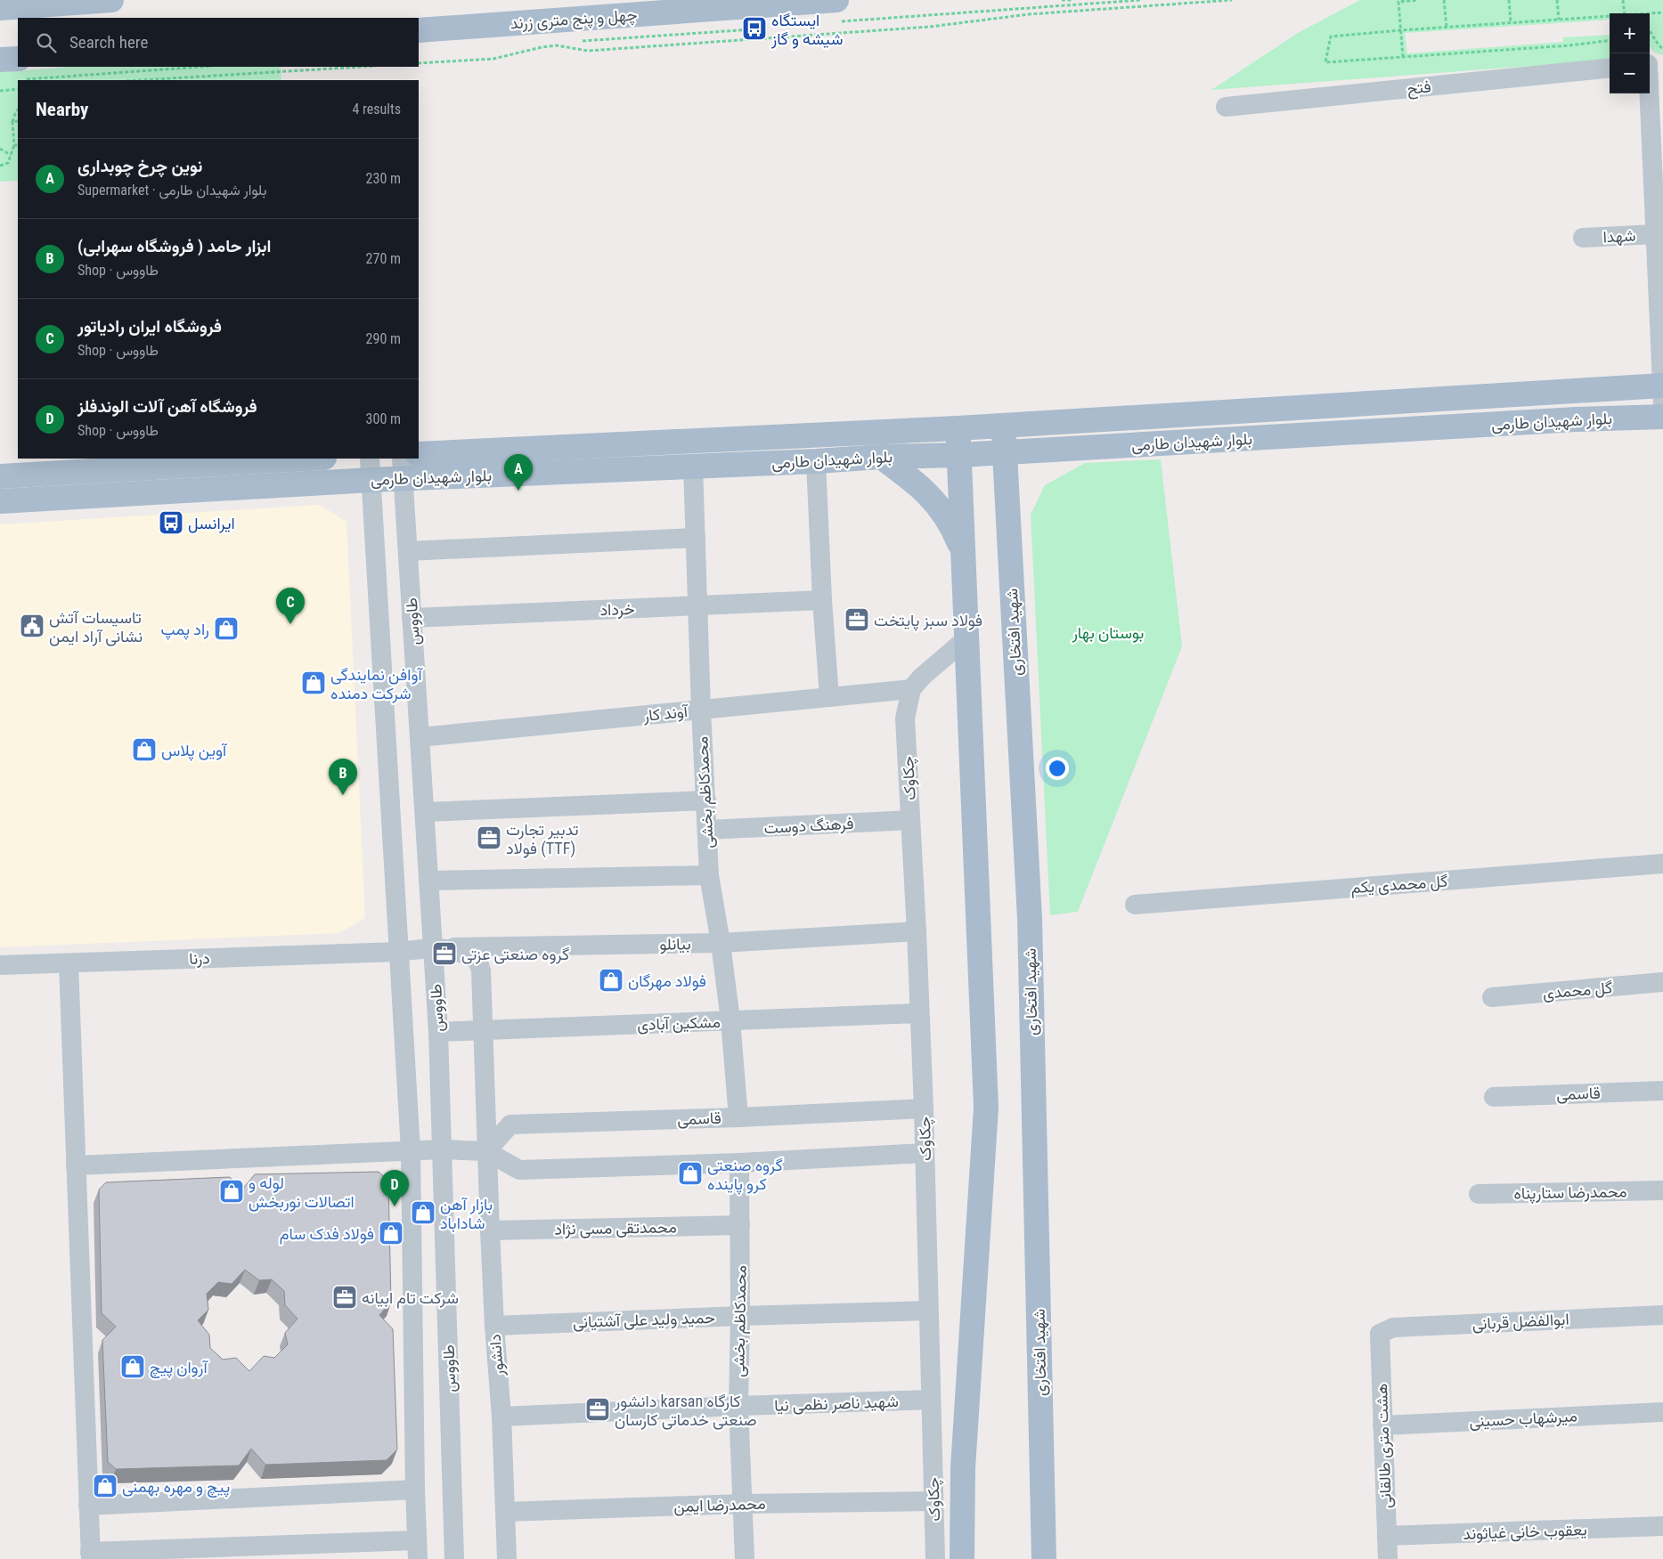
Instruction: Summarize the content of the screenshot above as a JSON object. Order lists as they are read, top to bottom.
{
  "streets": {
    "main road": ["چهل و پنج متری زرند", "بلوار شهیدان طارمی", "شهید افتخاری"],
    "street": [
      "فتح",
      "شهدا",
      "خرداد",
      "طاووس",
      "آوند کار",
      "چکاوک",
      "محمدکاظم بخشی",
      "فرهنگ دوست",
      "گل محمدی یکم",
      "بیانلو",
      "درنا",
      "گل محمدی",
      "مشکین آبادی",
      "قاسمی",
      "محمدرضا ستارپناه",
      "محمدتقی مسی نژاد",
      "حمید ولید علی آشتیانی",
      "ابوالفضل قربانی",
      "دانشور",
      "شهید ناصر نظمی نیا",
      "میرشهاب حسینی",
      "هشت متری طالقانی",
      "محمدرضا ایمن",
      "یعقوب خانی غیاثوند"
    ]
  },
  "crossings": [
    ["بلوار شهیدان طارمی", "طاووس"],
    ["بلوار شهیدان طارمی", "شهید افتخاری"],
    ["بلوار شهیدان طارمی", "محمدکاظم بخشی"],
    ["خرداد", "طاووس"],
    ["خرداد", "محمدکاظم بخشی"],
    ["طاووس", "آوند کار"],
    ["طاووس", "بیانلو"],
    ["طاووس", "درنا"],
    ["طاووس", "مشکین آبادی"],
    ["طاووس", "دانشور"],
    ["آوند کار", "چکاوک"],
    ["آوند کار", "محمدکاظم بخشی"],
    ["چکاوک", "فرهنگ دوست"],
    ["چکاوک", "بیانلو"],
    ["چکاوک", "مشکین آبادی"],
    ["چکاوک", "قاسمی"],
    ["چکاوک", "حمید ولید علی آشتیانی"],
    ["چکاوک", "شهید ناصر نظمی نیا"],
    ["چکاوک", "محمدرضا ایمن"],
    ["محمدکاظم بخشی", "فرهنگ دوست"],
    ["محمدکاظم بخشی", "بیانلو"],
    ["محمدکاظم بخشی", "مشکین آبادی"],
    ["محمدکاظم بخشی", "قاسمی"],
    ["محمدکاظم بخشی", "محمدتقی مسی نژاد"],
    ["محمدکاظم بخشی", "حمید ولید علی آشتیانی"],
    ["محمدکاظم بخشی", "شهید ناصر نظمی نیا"],
    ["محمدکاظم بخشی", "محمدرضا ایمن"],
    ["بیانلو", "درنا"],
    ["بیانلو", "دانشور"],
    ["درنا", "دانشور"],
    ["مشکین آبادی", "دانشور"],
    ["قاسمی", "دانشور"],
    ["محمدتقی مسی نژاد", "دانشور"],
    ["حمید ولید علی آشتیانی", "دانشور"],
    ["ابوالفضل قربانی", "هشت متری طالقانی"],
    ["دانشور", "شهید ناصر نظمی نیا"],
    ["دانشور", "محمدرضا ایمن"],
    ["میرشهاب حسینی", "هشت متری طالقانی"],
    ["هشت متری طالقانی", "یعقوب خانی غیاثوند"]
  ],
  "parks": ["بوستان بهار"],
  "places": {
    "bus stop": ["ایستگاه شیشه و گاز", "ایرانسل"],
    "office": [
      "فولاد سبز پایتخت",
      "تدبیر تجارت فولاد (TTF)",
      "گروه صنعتی عزتی",
      "شرکت تام ابیانه",
      "دانشور karsan کارگاه صنعتی خدماتی کارسان"
    ],
    "public building": ["تاسیسات آتش نشانی آراد ایمن"],
    "shop": [
      "راد پمپ",
      "آوافن نمایندگی شرکت دمنده",
      "آوین پلاس",
      "فولاد مهرگان",
      "گروه صنعتی کرو پاینده",
      "لوله و اتصالات نوربخش",
      "بازار آهن شاداباد",
      "فولاد فدک سام",
      "آروان پیچ",
      "پیچ و مهره بهمنی"
    ]
  },
  "page": {
    "map_buttons": ["+", "−"],
    "search": "Search here",
    "heading": ["Nearby", "4 results"],
    "list": [
      {
        "mark": "A",
        "name": "نوین چرخ چوبداری",
        "note": "Supermarket · بلوار شهیدان طارمی",
        "value": "230 m"
      },
      {
        "mark": "B",
        "name": "ابزار حامد ( فروشگاه سهرابی)",
        "note": "Shop · طاووس",
        "value": "270 m"
      },
      {
        "mark": "C",
        "name": "فروشگاه ایران رادیاتور",
        "note": "Shop · طاووس",
        "value": "290 m"
      },
      {
        "mark": "D",
        "name": "فروشگاه آهن آلات الوندفلز",
        "note": "Shop · طاووس",
        "value": "300 m"
      }
    ],
    "pins": [
      "A",
      "C",
      "B",
      "D"
    ]
  }
}
